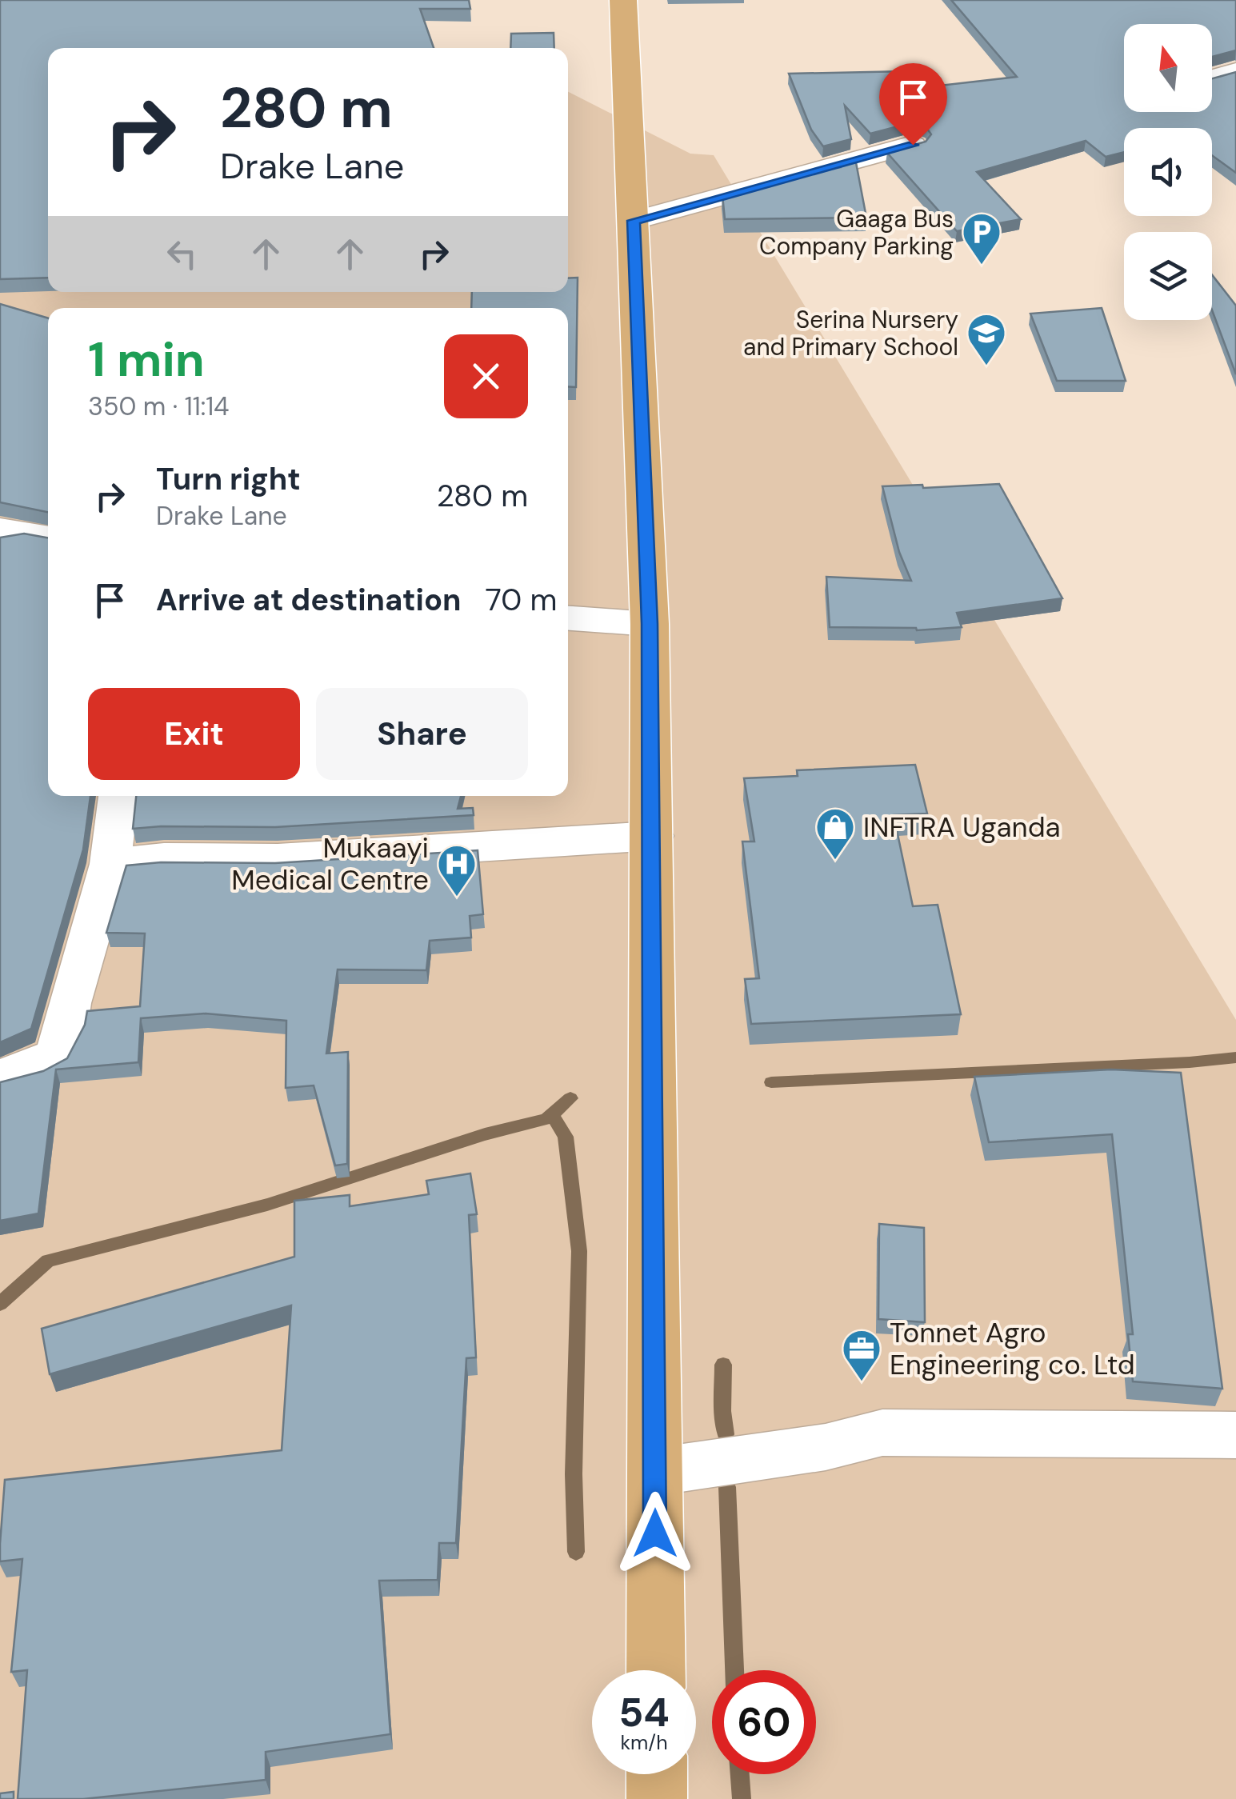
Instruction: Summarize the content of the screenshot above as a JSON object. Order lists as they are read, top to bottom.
{
  "places": {
    "parking": ["Gaaga Bus Company Parking"],
    "school or university": ["Serina Nursery and Primary School"],
    "shop": ["INFTRA Uganda"],
    "hospital": ["Mukaayi Medical Centre"],
    "office": ["Tonnet Agro Engineering co. Ltd"]
  },
  "north": "top",
  "page": {
    "turn": ["280 m", "Drake Lane"],
    "heading": ["1 min", "350 m · 11:14"],
    "list": [
      {
        "name": "Turn right",
        "note": "Drake Lane",
        "value": "280 m"
      },
      {
        "name": "Arrive at destination",
        "value": "70 m"
      }
    ],
    "buttons": ["Exit", "Share"],
    "speed": "54 km/h",
    "limit": "60"
  }
}
